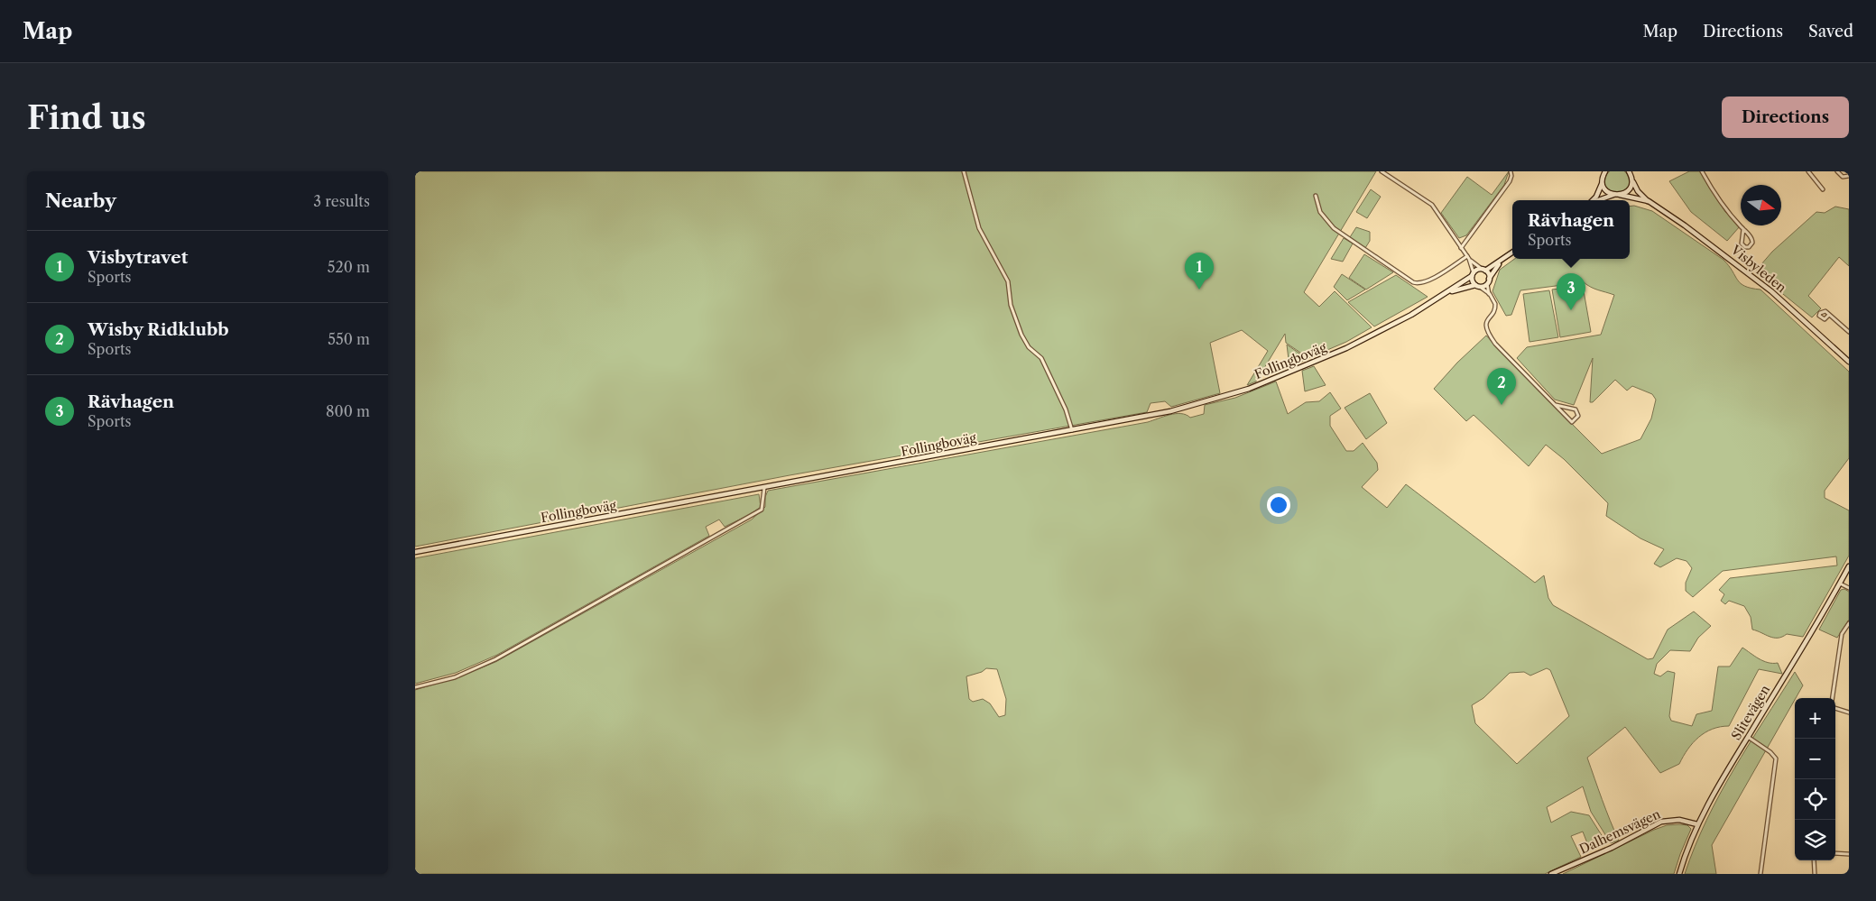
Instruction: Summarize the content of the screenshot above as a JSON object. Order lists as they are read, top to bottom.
{
  "streets": {
    "main road": [
      "Visbyleden",
      "Follingboväg",
      "Slitevägen",
      "Dalhemsvägen"
    ]
  },
  "crossings": [
    ["Slitevägen", "Dalhemsvägen"]
  ],
  "north": "right",
  "page": {
    "header": "Map",
    "nav": ["Map", "Directions", "Saved"],
    "buttons": "Directions",
    "title": "Find us",
    "heading": ["Nearby", "3 results"],
    "popup": ["Rävhagen", "Sports"],
    "list": [
      {
        "mark": "1",
        "name": "Visbytravet",
        "note": "Sports",
        "value": "520 m"
      },
      {
        "mark": "2",
        "name": "Wisby Ridklubb",
        "note": "Sports",
        "value": "550 m"
      },
      {
        "mark": "3",
        "name": "Rävhagen",
        "note": "Sports",
        "value": "800 m"
      }
    ],
    "pins": ["1", "3", "2"],
    "map_buttons": ["+", "−"]
  }
}
